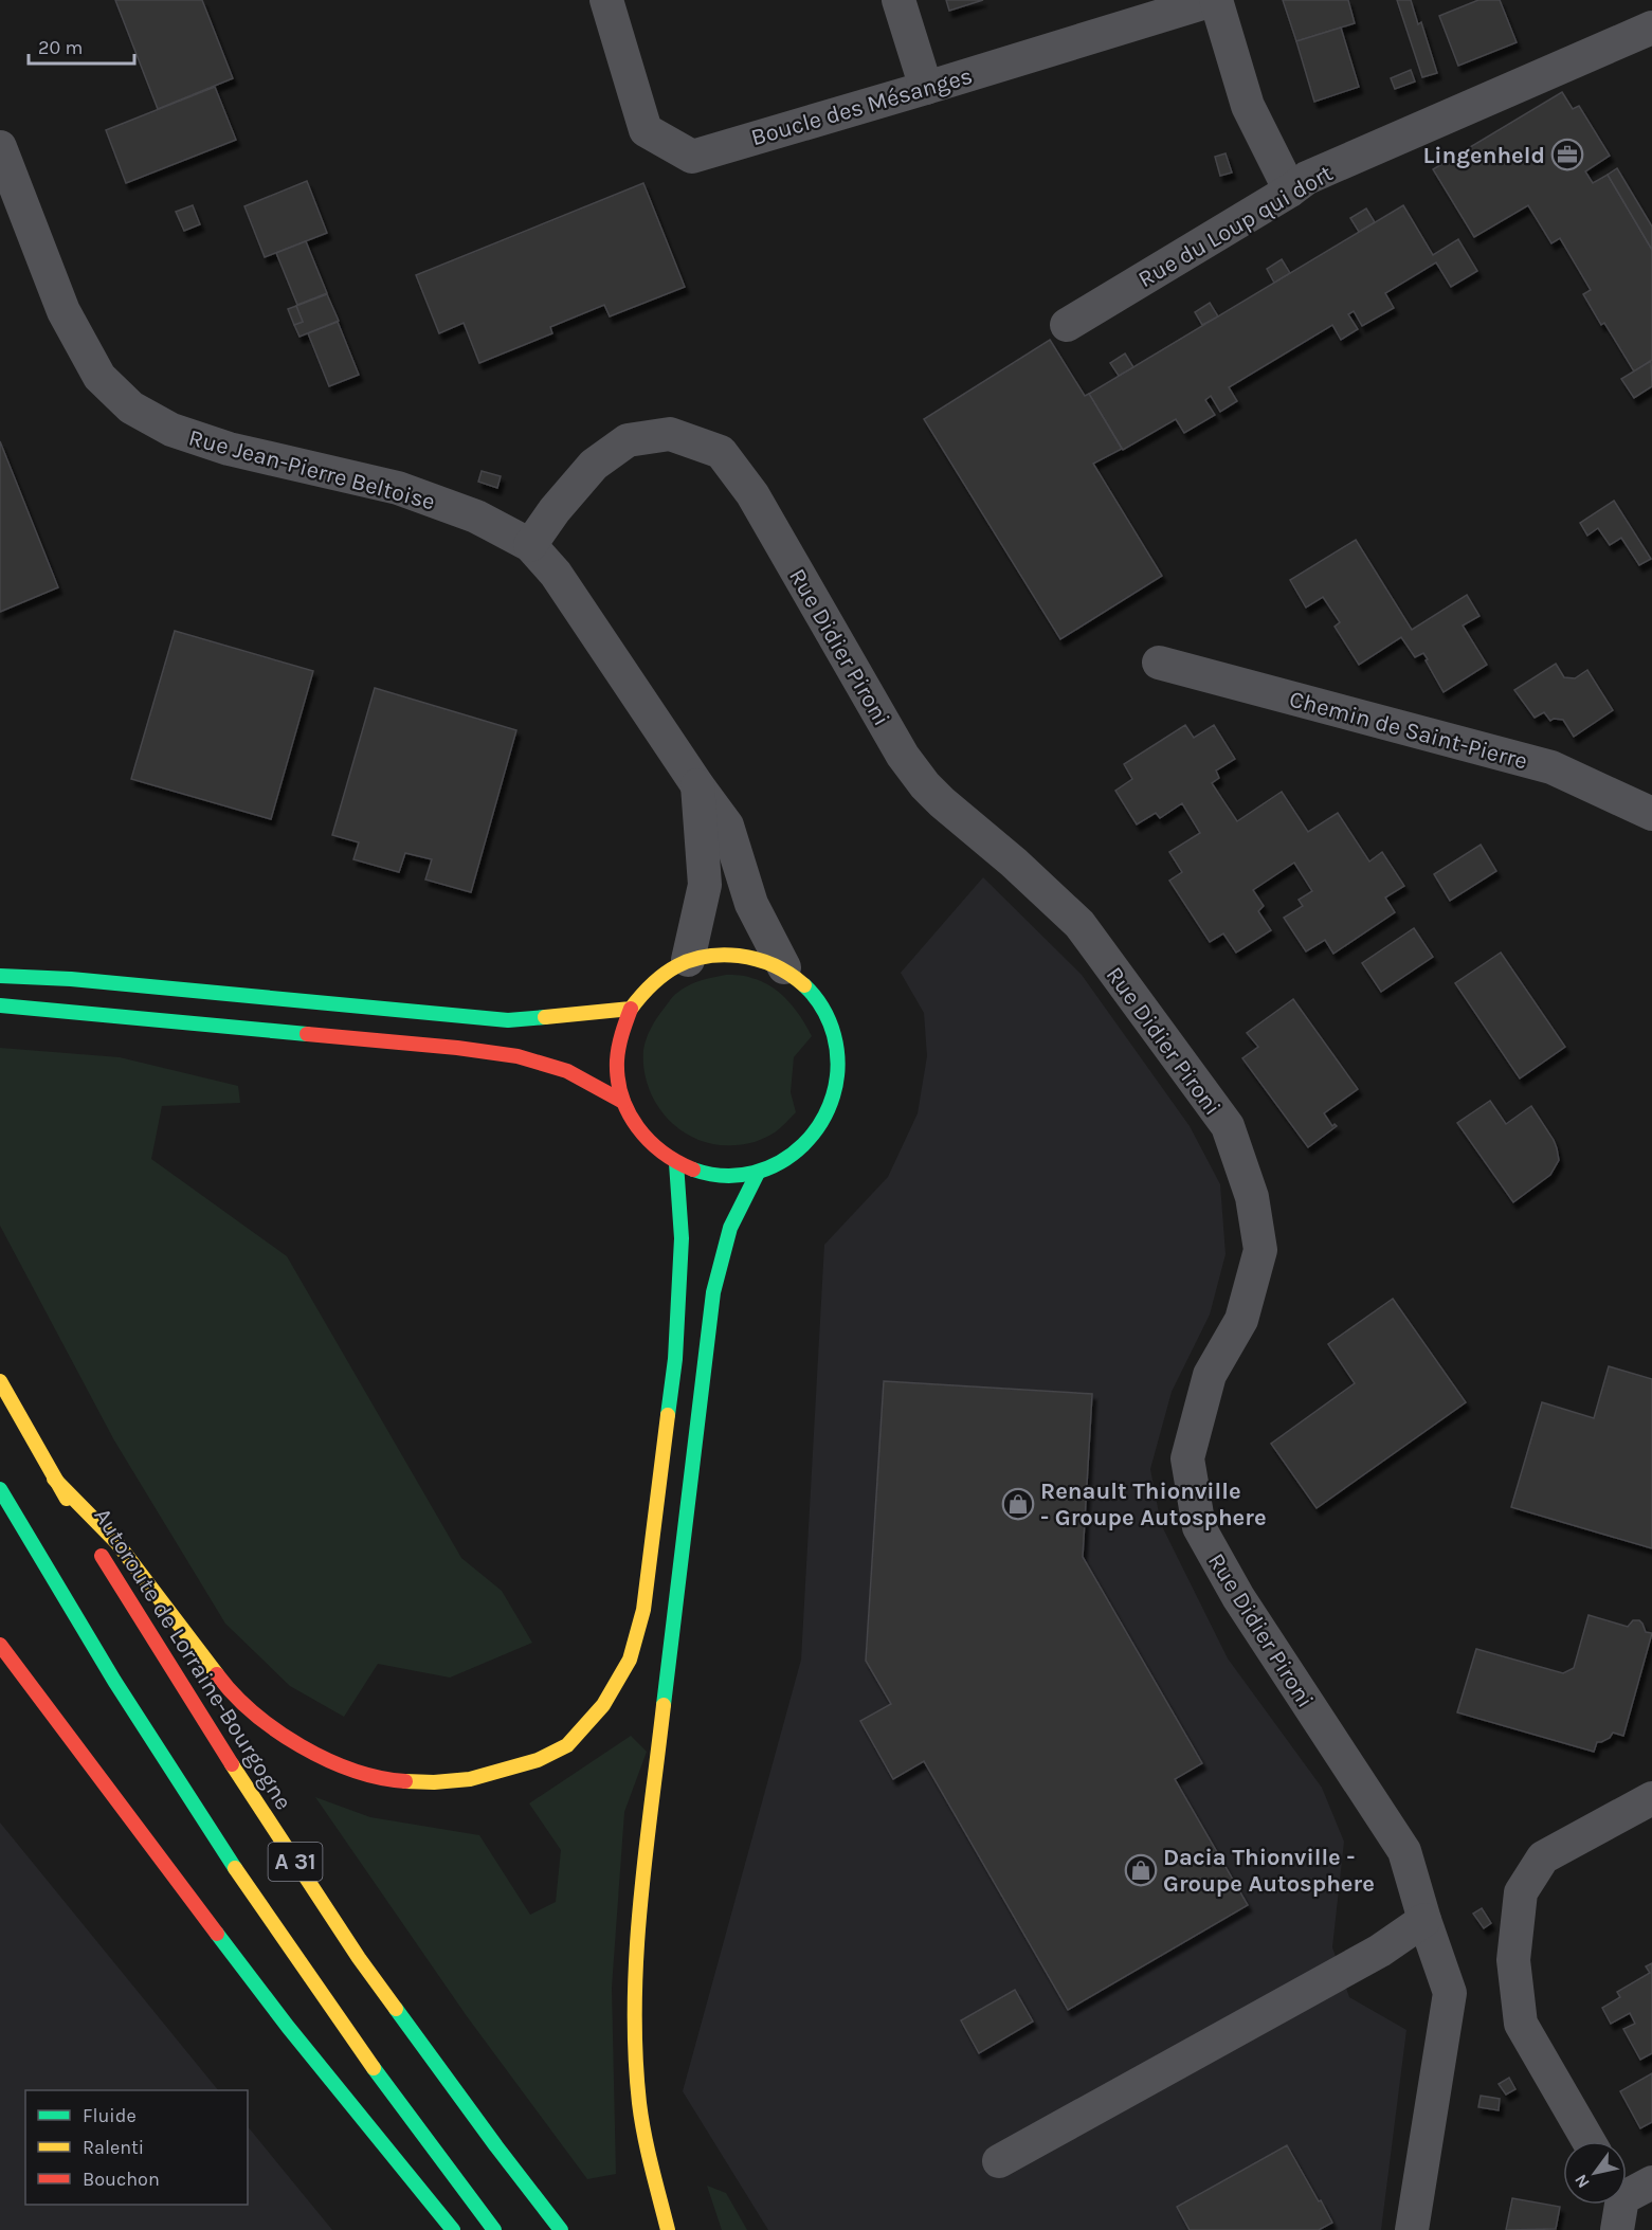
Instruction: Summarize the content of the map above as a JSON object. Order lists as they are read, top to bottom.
{
  "streets": {
    "main road": ["Autoroute de Lorraine-Bourgogne", "A 31"],
    "street": [
      "Boucle des Mésanges",
      "Rue du Loup qui dort",
      "Rue Jean-Pierre Beltoise",
      "Rue Didier Pironi",
      "Chemin de Saint-Pierre"
    ]
  },
  "crossings": [
    ["Rue Jean-Pierre Beltoise", "Rue Didier Pironi"]
  ],
  "places": {
    "office": ["Lingenheld"],
    "shop": ["Renault Thionville - Groupe Autosphere", "Dacia Thionville - Groupe Autosphere"]
  },
  "legend": ["Fluide", "Ralenti", "Bouchon"],
  "scale_bar": "20 m",
  "north": "bottom left"
}
